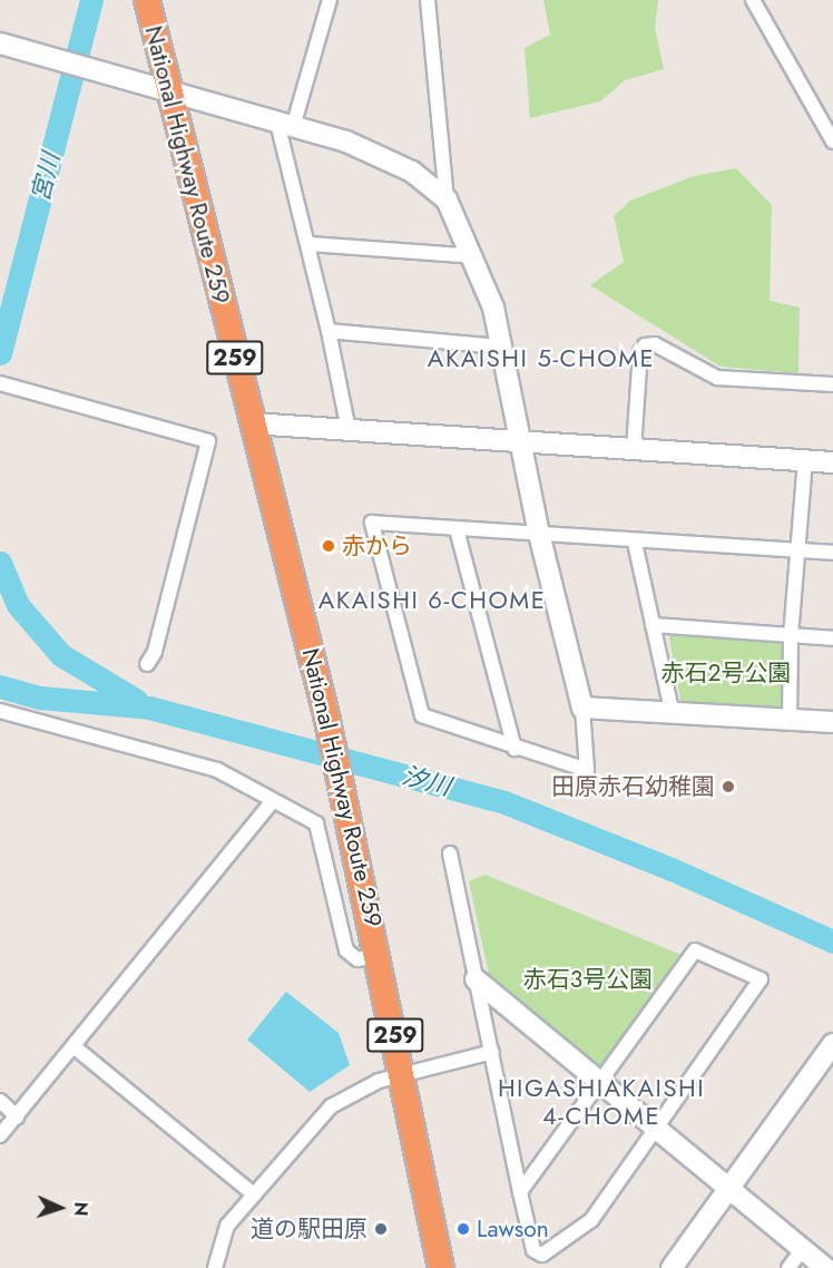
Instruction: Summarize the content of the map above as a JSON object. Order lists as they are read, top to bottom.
{
  "streets": {
    "highway": ["National Highway Route 259", "259"]
  },
  "districts": ["AKAISHI 5-CHOME", "AKAISHI 6-CHOME", "HIGASHIAKAISHI 4-CHOME"],
  "water": ["宮川", "汐川"],
  "parks": ["赤石2号公園", "赤石3号公園"],
  "places": [
    "赤から",
    "田原赤石幼稚園",
    "道の駅田原",
    "Lawson"
  ],
  "north": "right"
}
